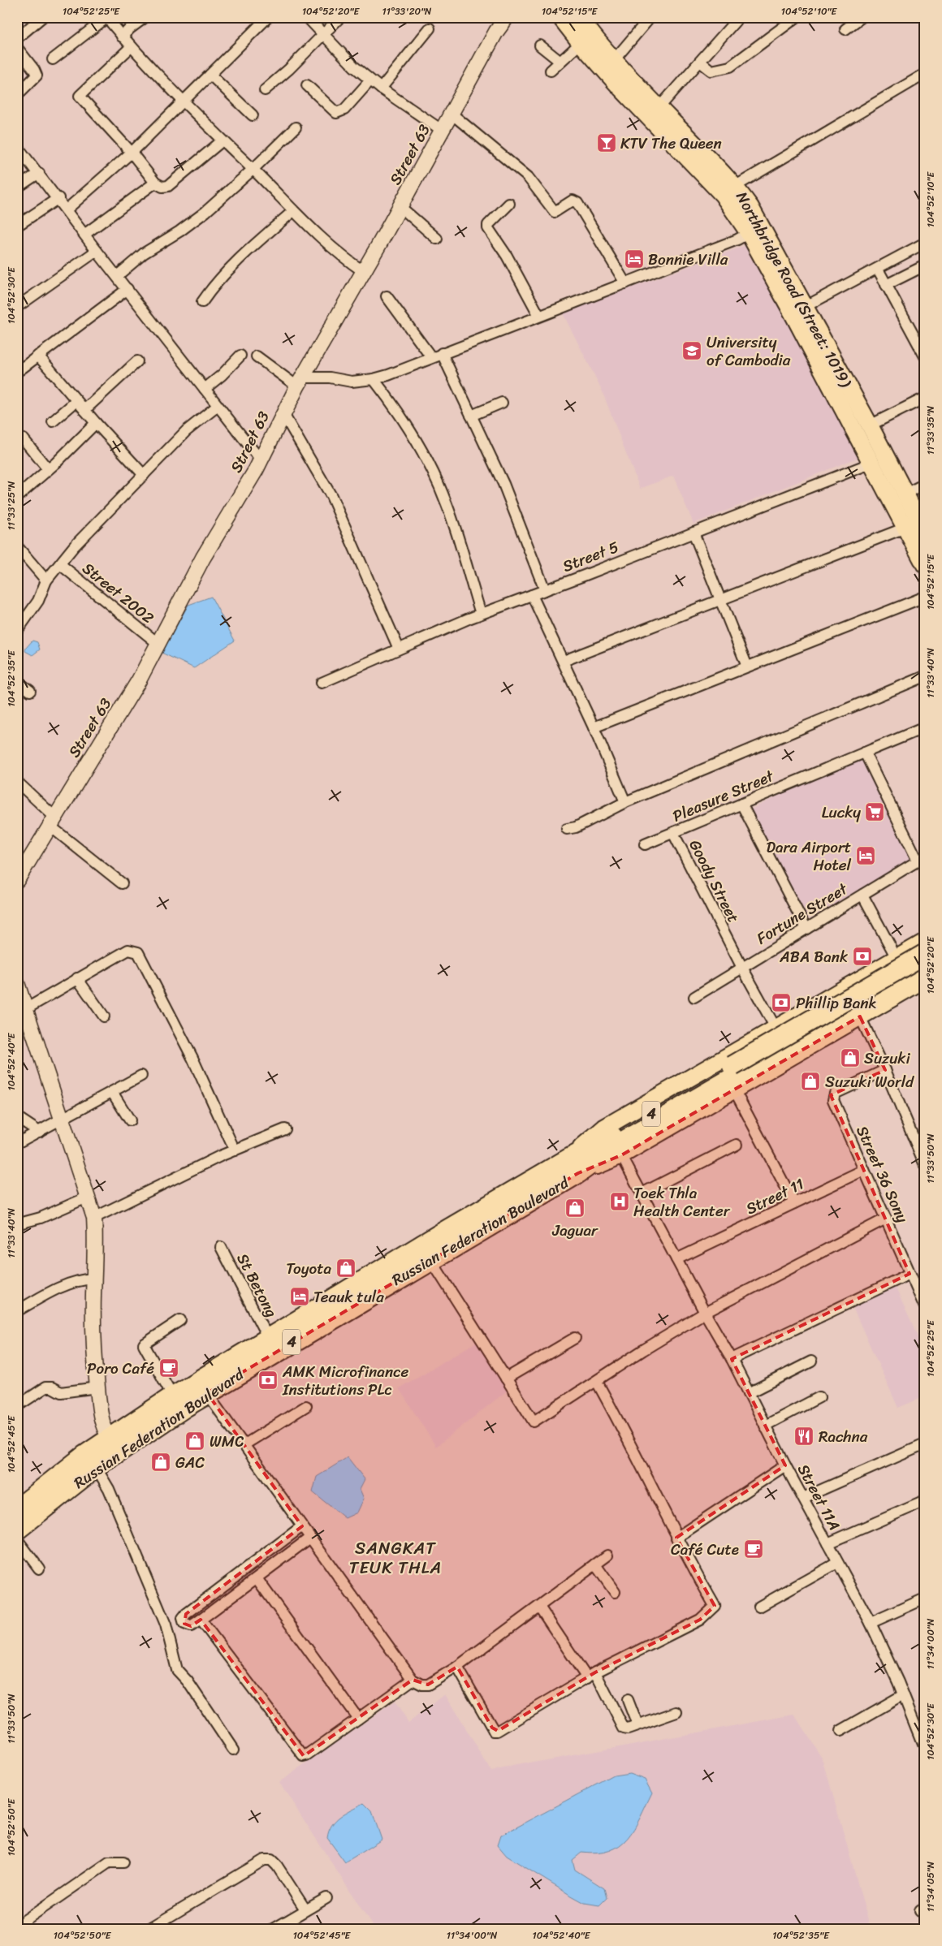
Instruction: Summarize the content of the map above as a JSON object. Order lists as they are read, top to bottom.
{
  "streets": {
    "highway": ["4", "Russian Federation Boulevard"],
    "main road": ["Northbridge Road (Street: 1019)"],
    "street": [
      "Street 63",
      "Street 5",
      "Street 2002",
      "Pleasure Street",
      "Goody Street",
      "Fortune Street",
      "Street 36 Sony",
      "Street 11",
      "St Betong",
      "Street 11A"
    ]
  },
  "crossings": [
    ["Street 63", "Street 2002"],
    ["Northbridge Road (Street: 1019)", "Street 5"],
    ["Pleasure Street", "Goody Street"],
    ["Goody Street", "Fortune Street"],
    ["Goody Street", "Russian Federation Boulevard"],
    ["4", "Russian Federation Boulevard"],
    ["Street 36 Sony", "Street 11"],
    ["Street 11", "Street 11A"],
    ["Russian Federation Boulevard", "St Betong"],
    ["Russian Federation Boulevard", "Street 11A"]
  ],
  "districts": ["SANGKAT TEUK THLA"],
  "places": {
    "bar": ["KTV The Queen"],
    "hotel": ["Bonnie Villa", "Dara Airport Hotel", "Teauk tula"],
    "school or university": ["University of Cambodia"],
    "supermarket": ["Lucky"],
    "bank": ["ABA Bank", "Phillip Bank", "AMK Microfinance Institutions PLc"],
    "shop": [
      "Suzuki",
      "Suzuki World",
      "Jaguar",
      "Toyota",
      "WMC",
      "GAC"
    ],
    "hospital": ["Toek Thla Health Center"],
    "cafe": ["Poro Café", "Café Cute"],
    "restaurant": ["Rachna"]
  },
  "coordinates": [
    "104°52'25\"E",
    "104°52'20\"E",
    "11°33'20\"N",
    "104°52'15\"E",
    "104°52'10\"E",
    "104°52'30\"E",
    "11°33'35\"N",
    "11°33'25\"N",
    "11°33'40\"N",
    "104°52'35\"E",
    "104°52'40\"E",
    "11°33'50\"N",
    "104°52'45\"E",
    "11°34'00\"N",
    "104°52'50\"E",
    "11°34'05\"N"
  ]
}
